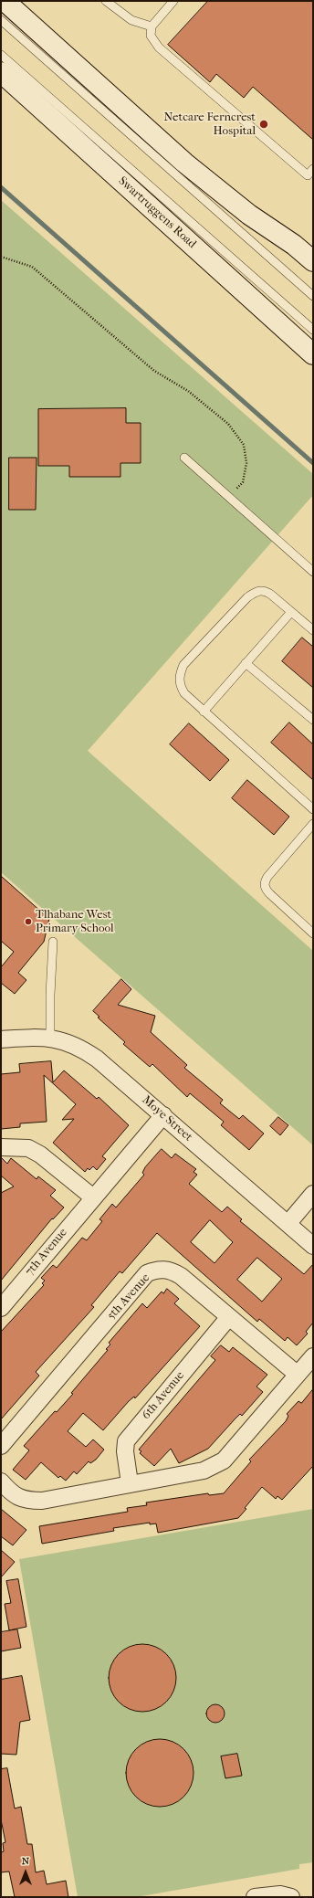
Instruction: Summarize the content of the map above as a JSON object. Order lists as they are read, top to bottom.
{
  "streets": {
    "main road": ["Swartruggens Road"],
    "street": [
      "Moye Street",
      "7th Avenue",
      "5th Avenue",
      "6th Avenue"
    ]
  },
  "crossings": [
    ["Moye Street", "7th Avenue"],
    ["5th Avenue", "6th Avenue"]
  ],
  "places": ["Netcare Ferncrest Hospital", "Tlhabane West Primary School"],
  "north": "top"
}
